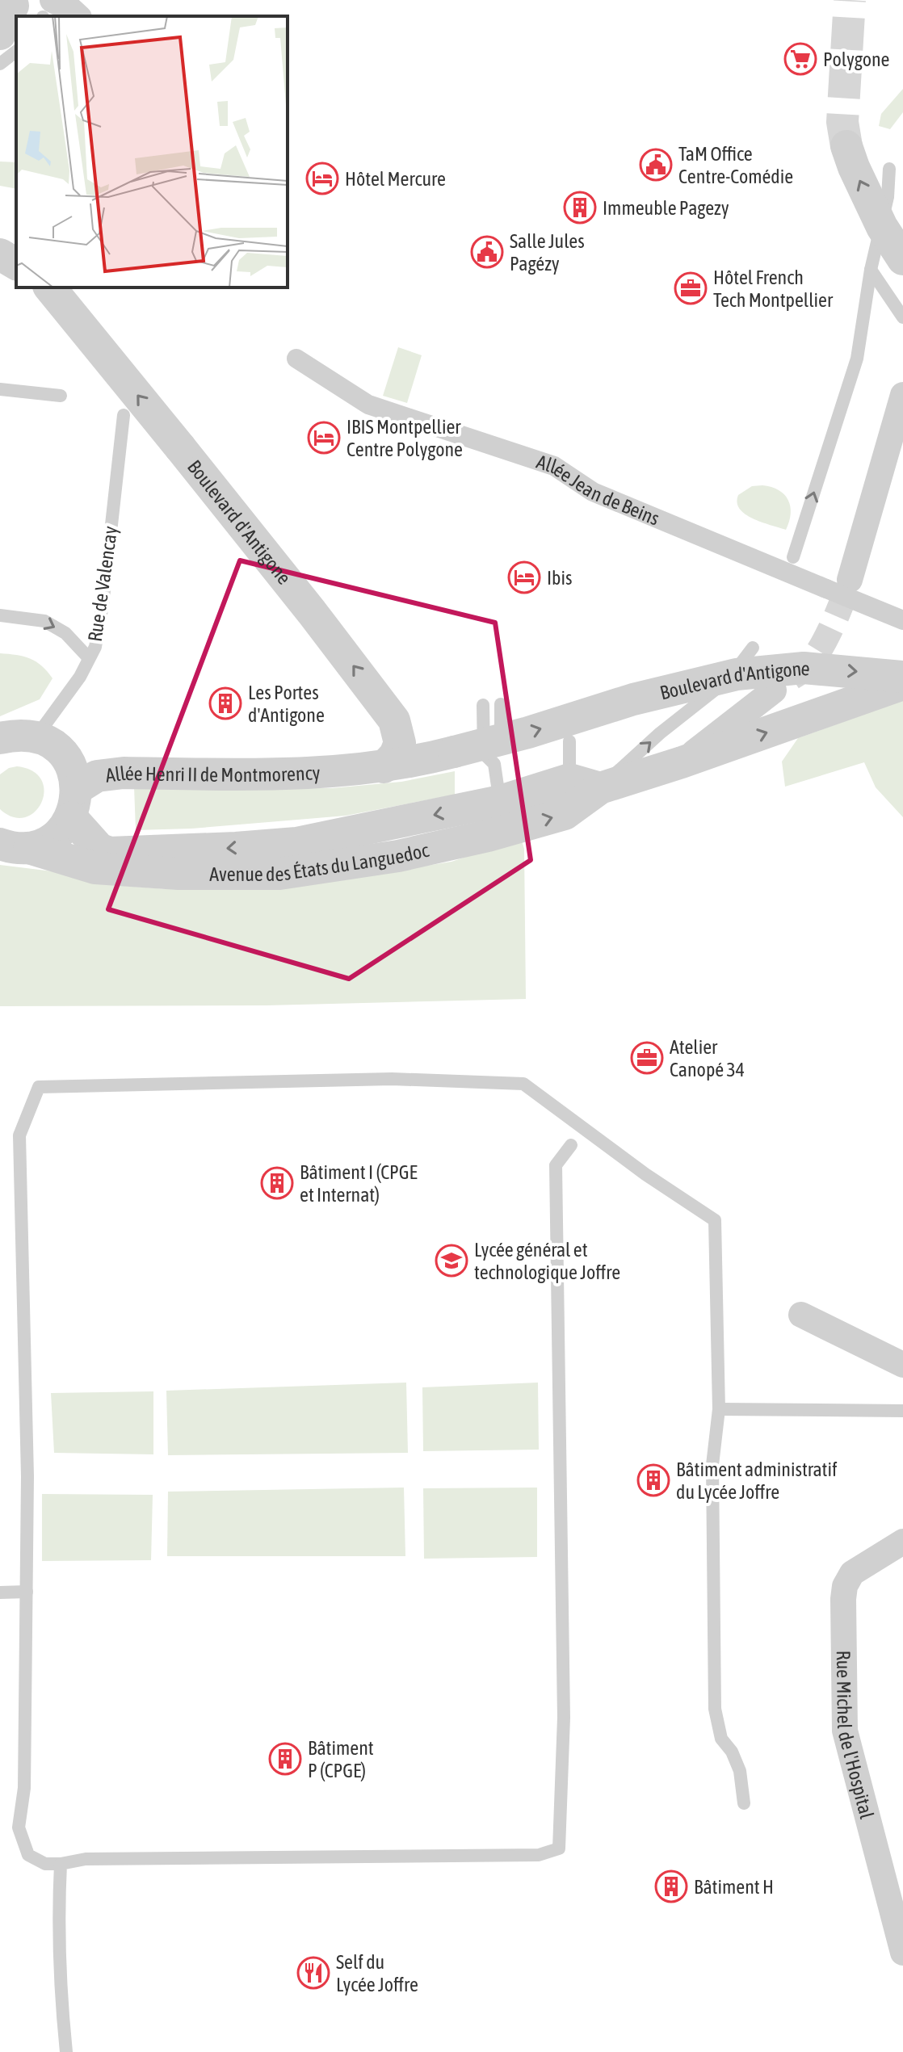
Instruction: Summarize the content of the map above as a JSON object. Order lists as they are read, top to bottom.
{
  "streets": {
    "street": [
      "Allée Jean de Beins",
      "Boulevard d'Antigone",
      "Allée Henri II de Montmorency",
      "Avenue des États du Languedoc",
      "Rue Michel de l'Hospital"
    ],
    "lane": ["Rue de Valencay"]
  },
  "crossings": [
    ["Boulevard d'Antigone", "Allée Henri II de Montmorency"],
    ["Allée Henri II de Montmorency", "Avenue des États du Languedoc"]
  ],
  "places": {
    "supermarket": ["Polygone"],
    "public building": ["TaM Office Centre-Comédie", "Salle Jules Pagézy"],
    "hotel": ["Hôtel Mercure", "IBIS Montpellier Centre Polygone", "Ibis"],
    "building": [
      "Immeuble Pagezy",
      "Les Portes d'Antigone",
      "Bâtiment I (CPGE et Internat)",
      "Bâtiment administratif du Lycée Joffre",
      "Bâtiment P (CPGE)",
      "Bâtiment H"
    ],
    "office": ["Hôtel French Tech Montpellier", "Atelier Canopé 34"],
    "school or university": ["Lycée général et technologique Joffre"],
    "restaurant": ["Self du Lycée Joffre"]
  }
}
